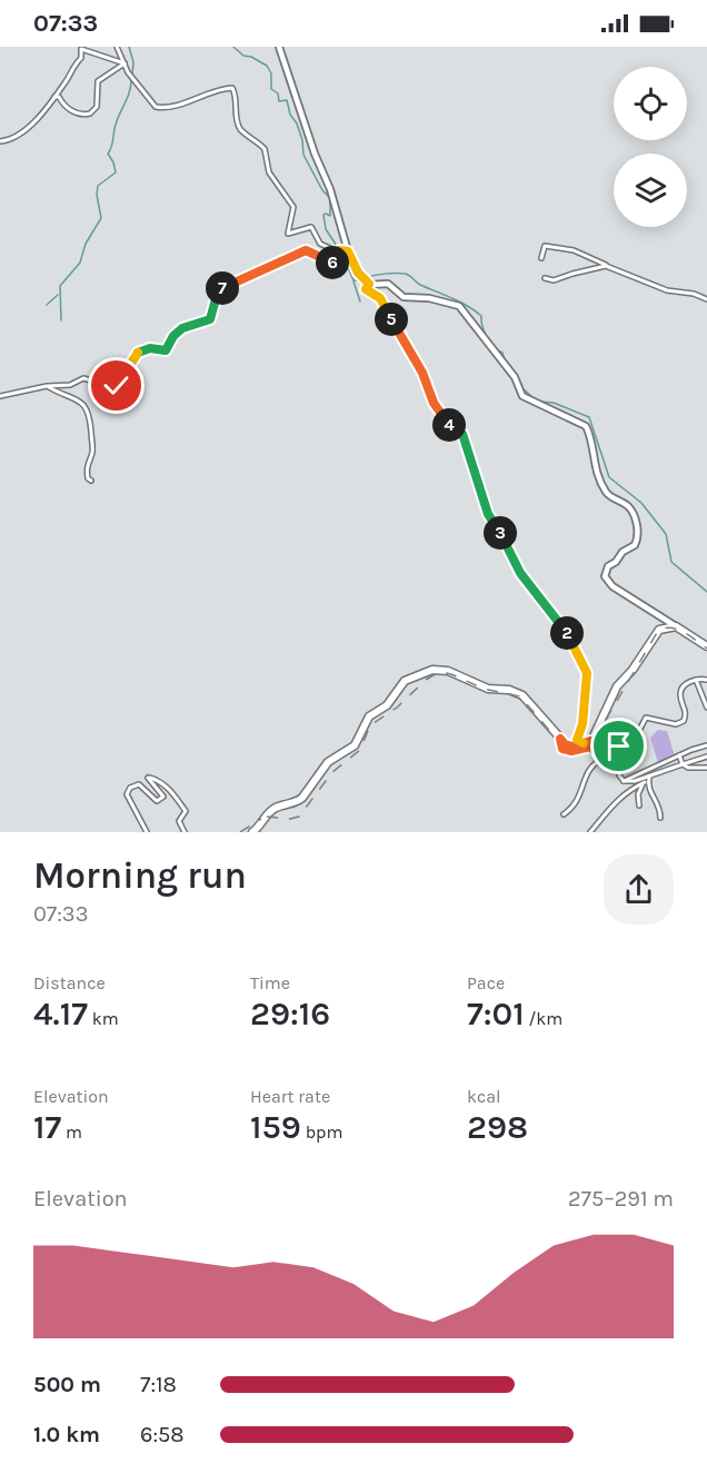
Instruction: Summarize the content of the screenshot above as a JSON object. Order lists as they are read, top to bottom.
{
  "page": {
    "status": "07:33",
    "pins": [
      "6",
      "7",
      "5",
      "4",
      "3",
      "2"
    ],
    "heading": ["Morning run", "07:33"],
    "stats": [
      ["Distance", "4.17 km"],
      ["Time", "29:16"],
      ["Pace", "7:01 /km"],
      ["Elevation", "17 m"],
      ["Heart rate", "159 bpm"],
      ["kcal", "298"]
    ],
    "chart": ["Elevation", "275–291 m"],
    "list": [
      {
        "name": "500 m",
        "note": "7:18"
      },
      {
        "name": "1.0 km",
        "note": "6:58"
      }
    ]
  }
}
